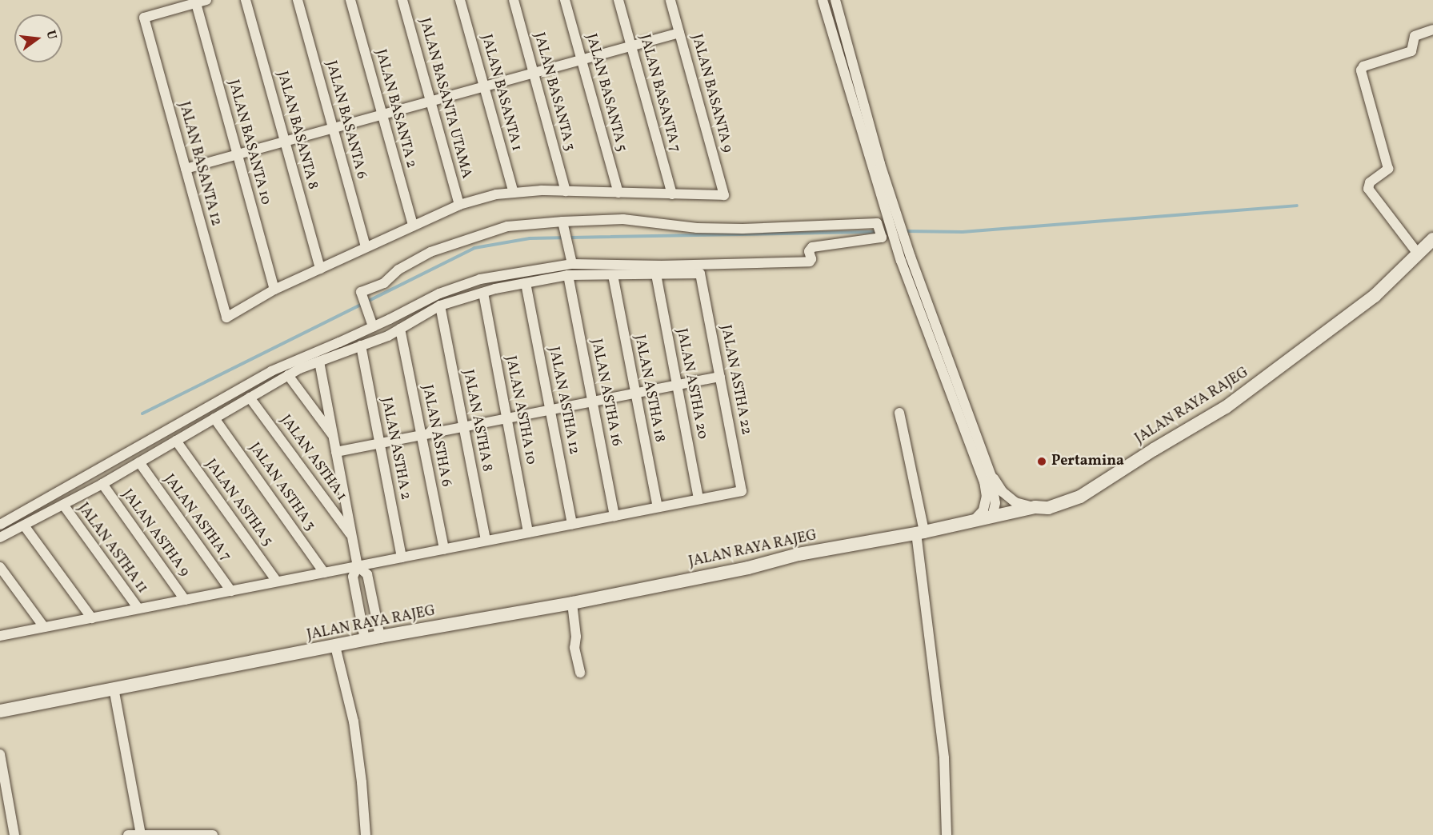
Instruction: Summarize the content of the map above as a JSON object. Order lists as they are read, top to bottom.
{
  "streets": {
    "main road": ["JALAN RAYA RAJEG"],
    "street": [
      "JALAN BASANTA 3",
      "JALAN BASANTA 1",
      "JALAN BASANTA 5",
      "JALAN BASANTA 7",
      "JALAN BASANTA 9",
      "JALAN BASANTA UTAMA",
      "JALAN BASANTA 2",
      "JALAN BASANTA 6",
      "JALAN BASANTA 8",
      "JALAN BASANTA 10",
      "JALAN BASANTA 12",
      "JALAN ASTHA 22",
      "JALAN ASTHA 20",
      "JALAN ASTHA 18",
      "JALAN ASTHA 16",
      "JALAN ASTHA 12",
      "JALAN ASTHA 10",
      "JALAN ASTHA 8",
      "JALAN ASTHA 6",
      "JALAN ASTHA 2",
      "JALAN ASTHA 1",
      "JALAN ASTHA 3",
      "JALAN ASTHA 5",
      "JALAN ASTHA 7",
      "JALAN ASTHA 9",
      "JALAN ASTHA 11"
    ]
  },
  "crossings": [
    ["JALAN BASANTA 7", "JALAN BASANTA 9"],
    ["JALAN BASANTA 10", "JALAN BASANTA 12"],
    ["JALAN ASTHA 22", "JALAN ASTHA 20"]
  ],
  "places": ["Pertamina"],
  "north": "right"
}
